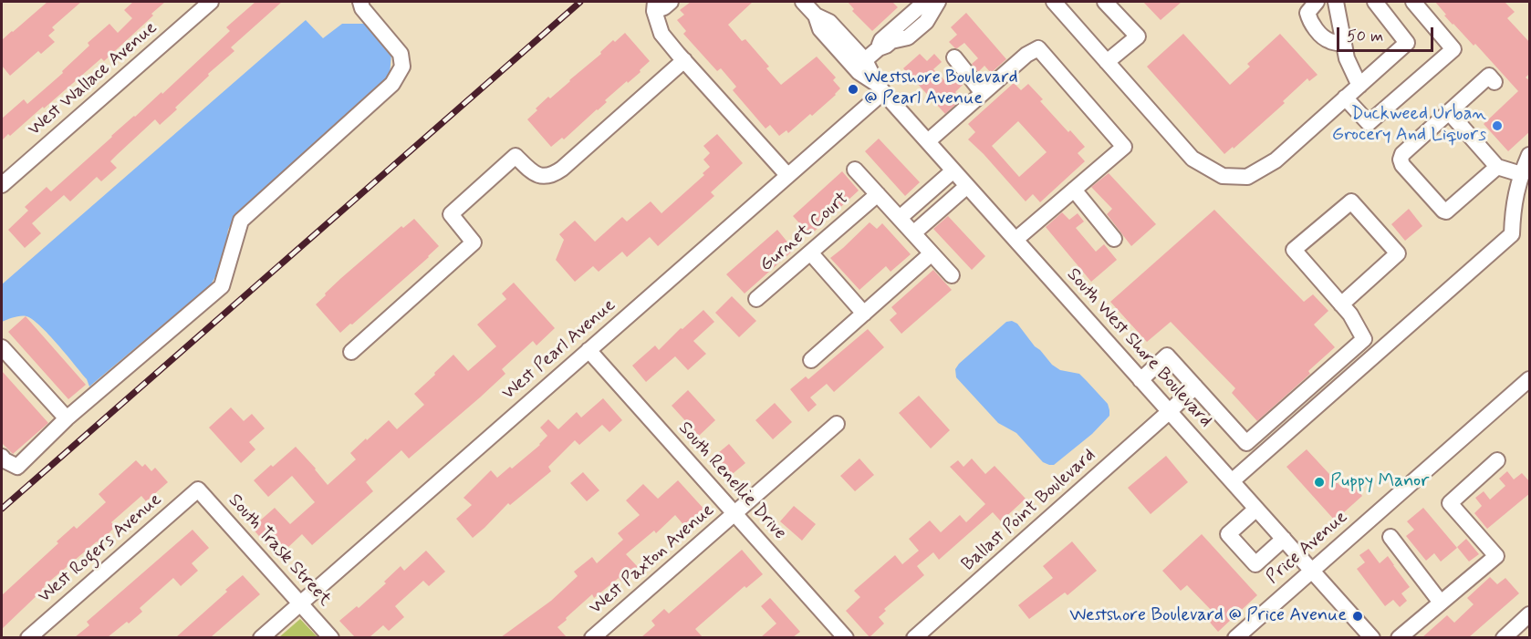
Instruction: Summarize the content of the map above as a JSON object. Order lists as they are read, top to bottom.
{
  "streets": {
    "street": [
      "West Wallace Avenue",
      "Gurnet Court",
      "South West Shore Boulevard",
      "West Pearl Avenue",
      "South Renellie Drive",
      "Ballast Point Boulevard",
      "Price Avenue",
      "West Rogers Avenue",
      "South Trask Street",
      "West Paxton Avenue"
    ]
  },
  "crossings": [
    ["South West Shore Boulevard", "West Pearl Avenue"],
    ["South West Shore Boulevard", "Ballast Point Boulevard"],
    ["South West Shore Boulevard", "Price Avenue"],
    ["West Pearl Avenue", "South Renellie Drive"],
    ["West Pearl Avenue", "South Trask Street"],
    ["South Renellie Drive", "West Paxton Avenue"],
    ["West Rogers Avenue", "South Trask Street"]
  ],
  "places": [
    "Westshore Boulevard @ Pearl Avenue",
    "Duckweed Urban Grocery And Liquors",
    "Puppy Manor",
    "Westshore Boulevard @ Price Avenue"
  ],
  "scale_bar": "50 m"
}
